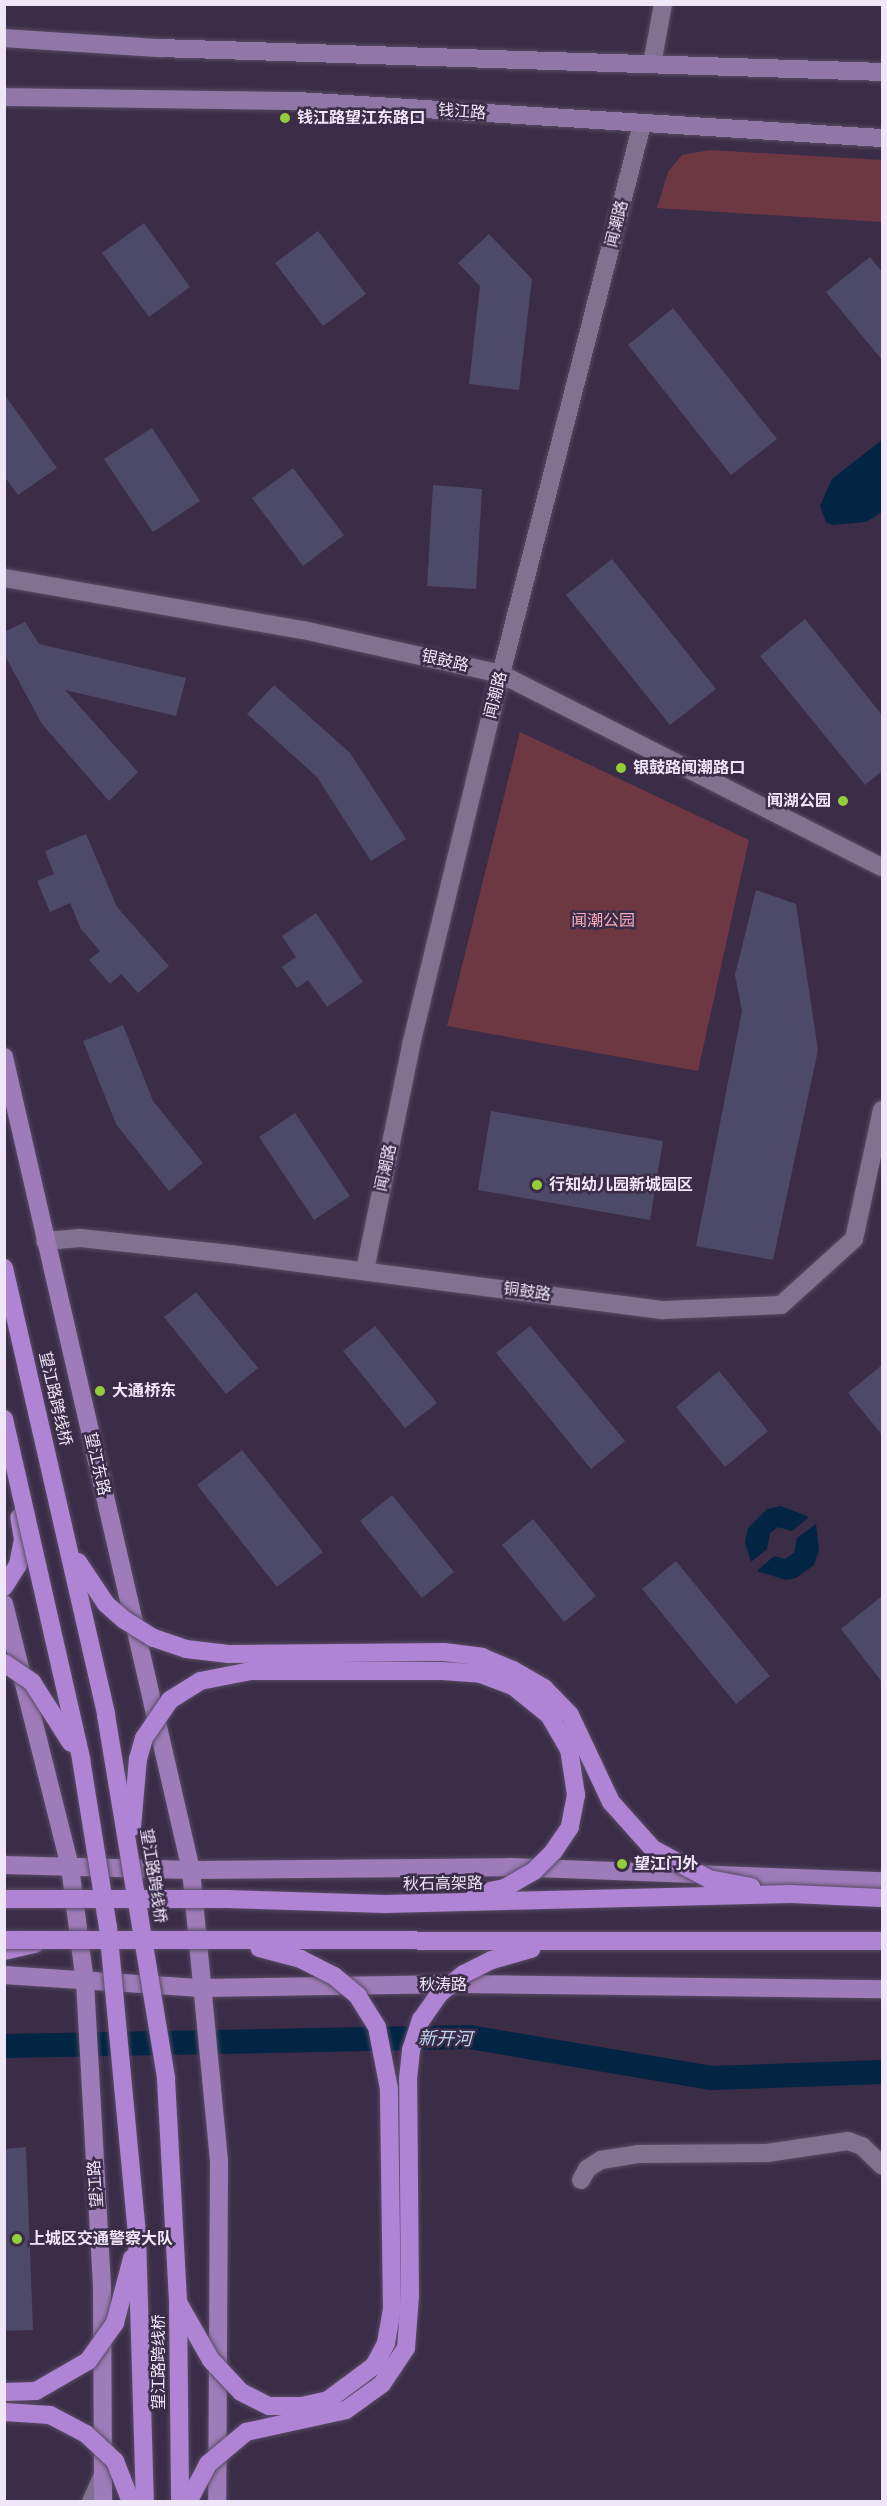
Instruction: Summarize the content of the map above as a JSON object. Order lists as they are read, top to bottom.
{
  "streets": {
    "highway": ["望江路跨线桥", "秋石高架路"],
    "main road": [
      "钱江路",
      "望江东路",
      "秋涛路",
      "望江路"
    ],
    "street": ["闻潮路", "银鼓路", "铜鼓路"]
  },
  "crossings": [
    ["钱江路", "闻潮路"],
    ["闻潮路", "银鼓路"],
    ["闻潮路", "铜鼓路"],
    ["铜鼓路", "望江东路"],
    ["秋涛路", "望江路"]
  ],
  "water": ["新开河"],
  "parks": ["闻潮公园"],
  "places": [
    "钱江路望江东路口",
    "银鼓路闻潮路口",
    "闻湖公园",
    "行知幼儿园新城园区",
    "大通桥东",
    "望江门外",
    "上城区交通警察大队"
  ]
}
